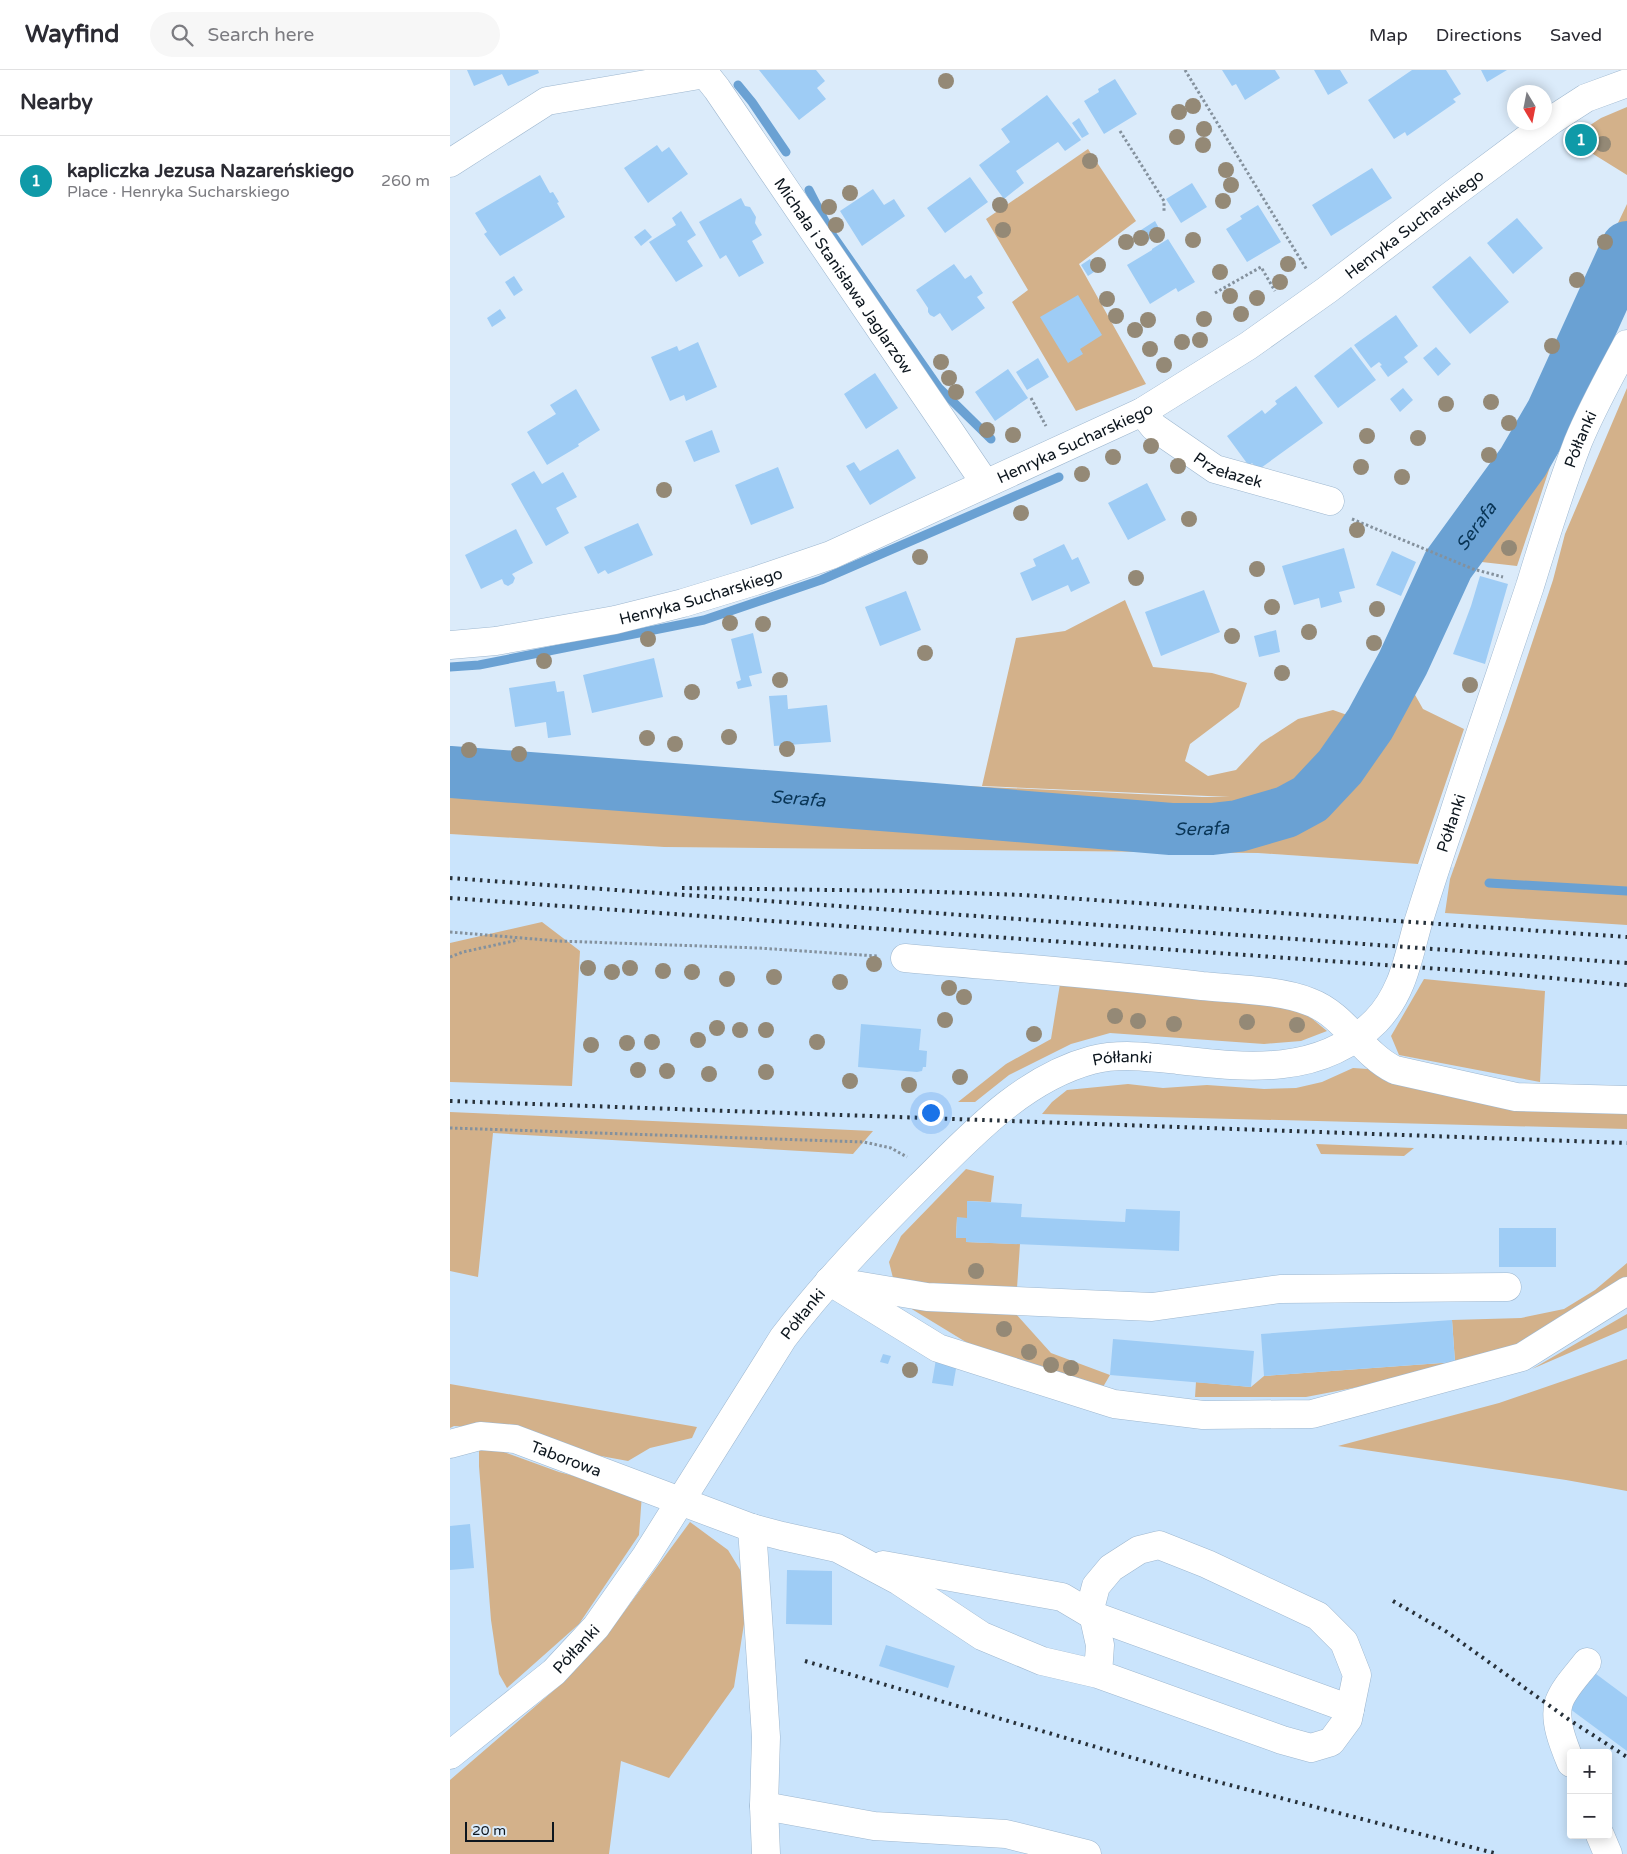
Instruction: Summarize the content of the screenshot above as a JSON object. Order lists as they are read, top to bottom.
{
  "streets": {
    "street": [
      "Henryka Sucharskiego",
      "Michała i Stanisława Jaglarzów",
      "Półłanki",
      "Przełazek",
      "Taborowa"
    ]
  },
  "crossings": [
    ["Henryka Sucharskiego", "Michała i Stanisława Jaglarzów"],
    ["Henryka Sucharskiego", "Przełazek"],
    ["Półłanki", "Taborowa"]
  ],
  "water": ["Serafa"],
  "scale_bar": "20 m",
  "north": "bottom",
  "page": {
    "header": "Wayfind",
    "search": "Search here",
    "nav": ["Map", "Directions", "Saved"],
    "heading": "Nearby",
    "pins": "1",
    "list": [
      {
        "mark": "1",
        "name": "kapliczka Jezusa Nazareńskiego",
        "note": "Place · Henryka Sucharskiego",
        "value": "260 m"
      }
    ],
    "map_buttons": ["+", "−"],
    "scale": "20 m"
  }
}
